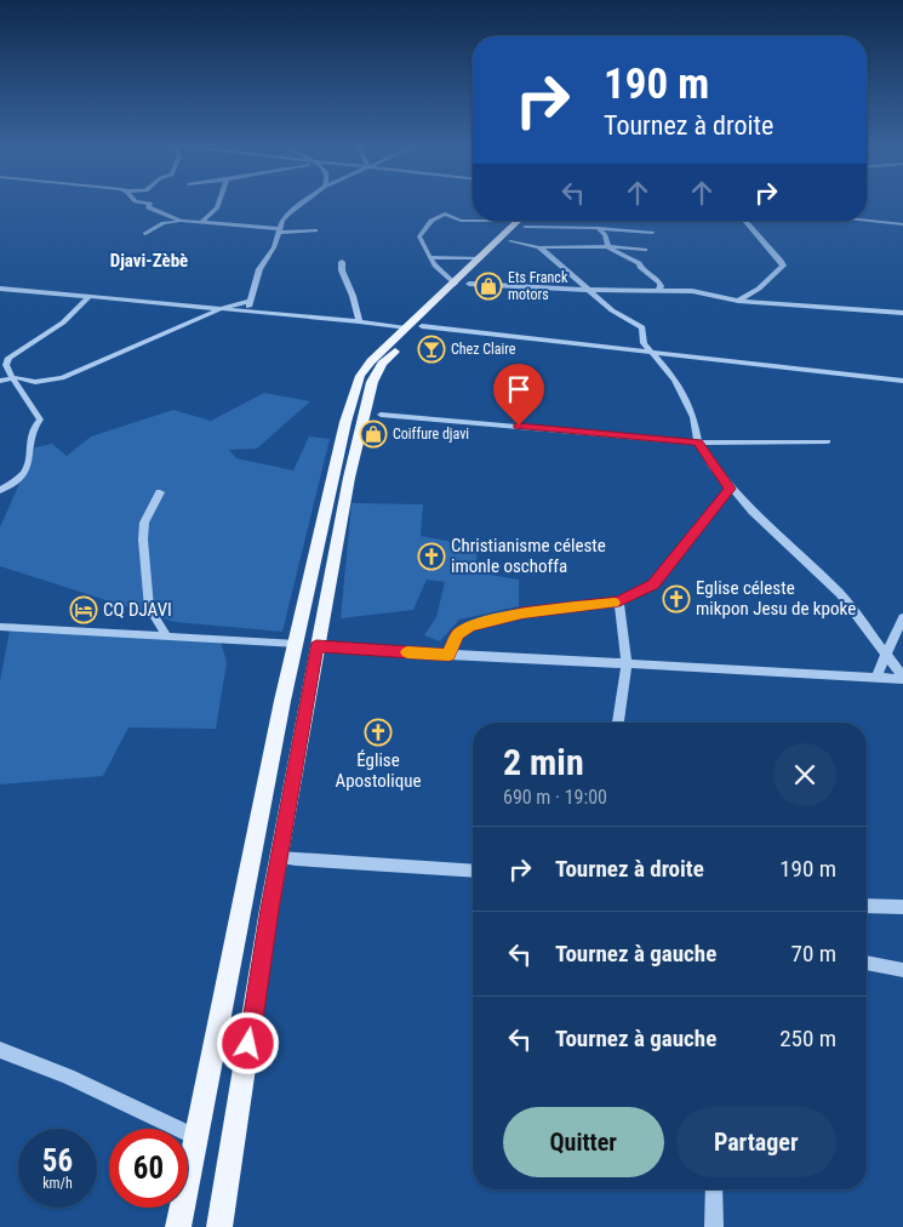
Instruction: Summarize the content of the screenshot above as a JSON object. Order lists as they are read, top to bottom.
{
  "districts": ["Djavi-Zèbè"],
  "places": {
    "shop": ["Ets Franck motors", "Coiffure djavi"],
    "bar": ["Chez Claire"],
    "church": ["Christianisme céleste imonle oschoffa", "Eglise céleste mikpon Jesu de kpoke", "Église Apostolique"],
    "hotel": ["CQ DJAVI"]
  },
  "page": {
    "turn": ["190 m", "Tournez à droite"],
    "heading": ["2 min", "690 m · 19:00"],
    "list": [
      {
        "name": "Tournez à droite",
        "value": "190 m"
      },
      {
        "name": "Tournez à gauche",
        "value": "70 m"
      },
      {
        "name": "Tournez à gauche",
        "value": "250 m"
      }
    ],
    "buttons": ["Quitter", "Partager"],
    "speed": "56 km/h",
    "limit": "60"
  }
}
